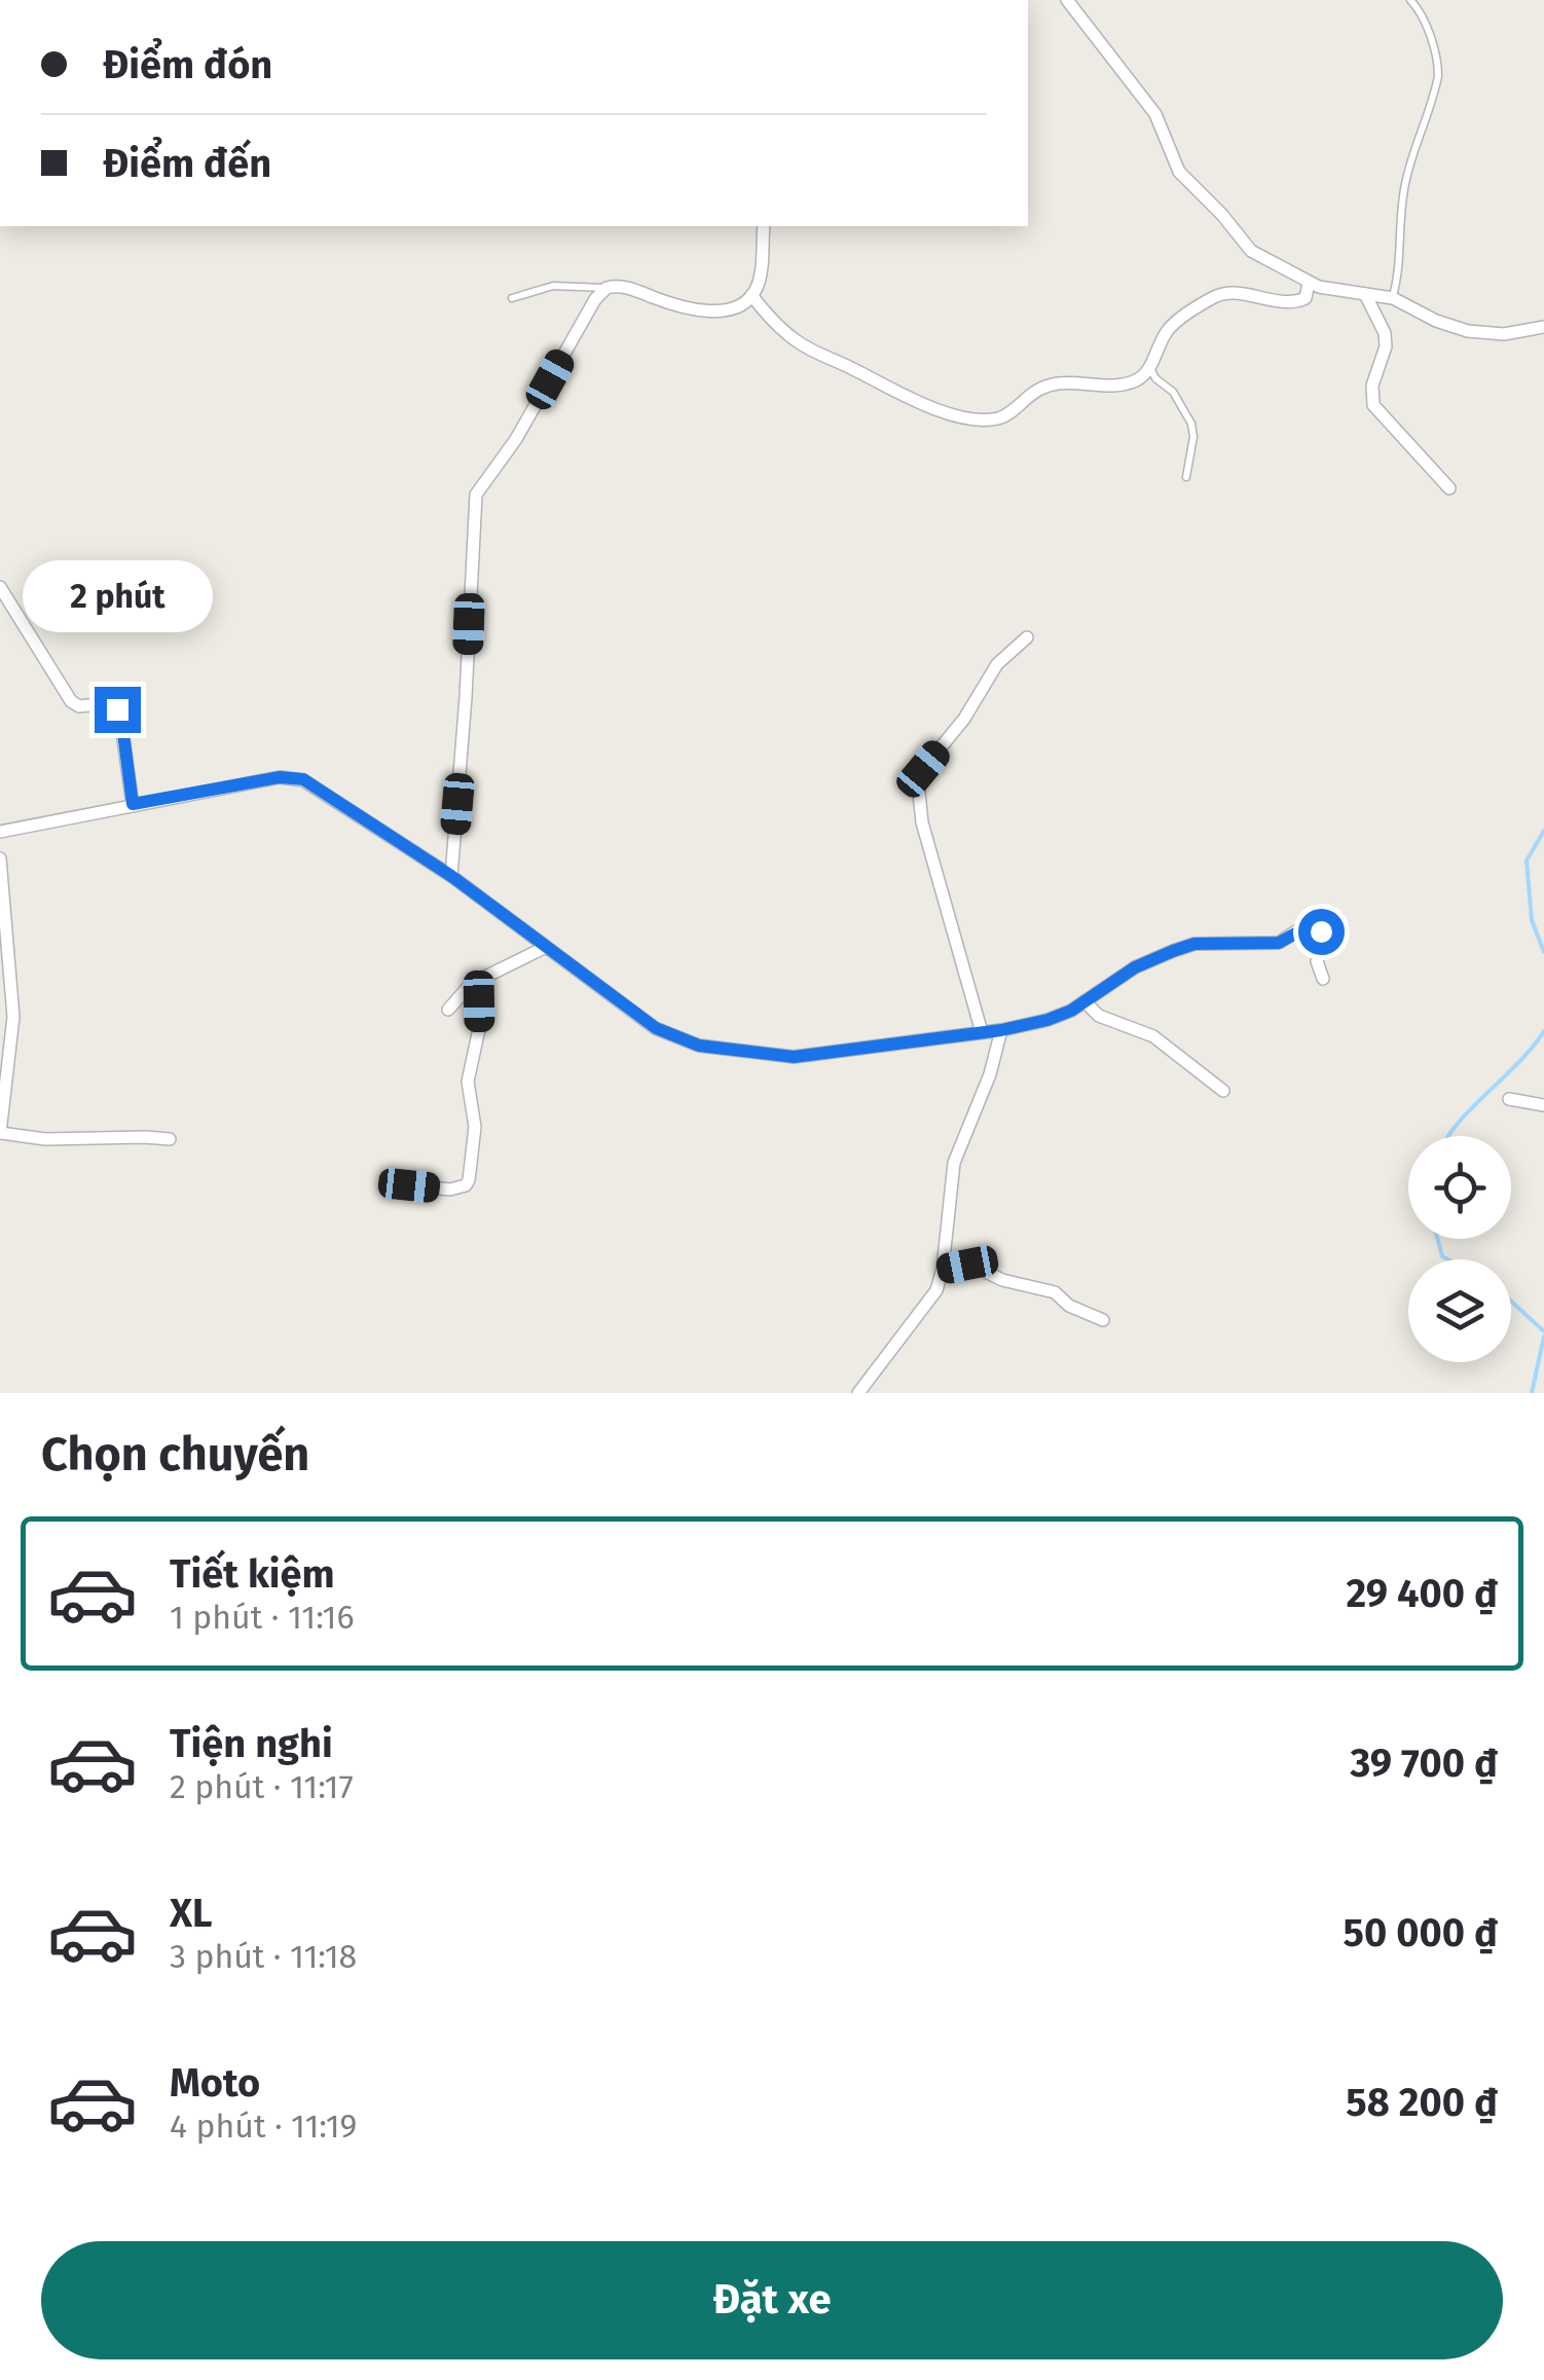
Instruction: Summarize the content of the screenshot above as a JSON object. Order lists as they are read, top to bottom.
{
  "page": {
    "banner": ["Điểm đón", "Điểm đến"],
    "bubble": "2 phút",
    "heading": "Chọn chuyến",
    "list": [
      {
        "name": "Tiết kiệm",
        "note": "1 phút · 11:16",
        "value": "29 400 ₫"
      },
      {
        "name": "Tiện nghi",
        "note": "2 phút · 11:17",
        "value": "39 700 ₫"
      },
      {
        "name": "XL",
        "note": "3 phút · 11:18",
        "value": "50 000 ₫"
      },
      {
        "name": "Moto",
        "note": "4 phút · 11:19",
        "value": "58 200 ₫"
      }
    ],
    "buttons": "Đặt xe"
  }
}
